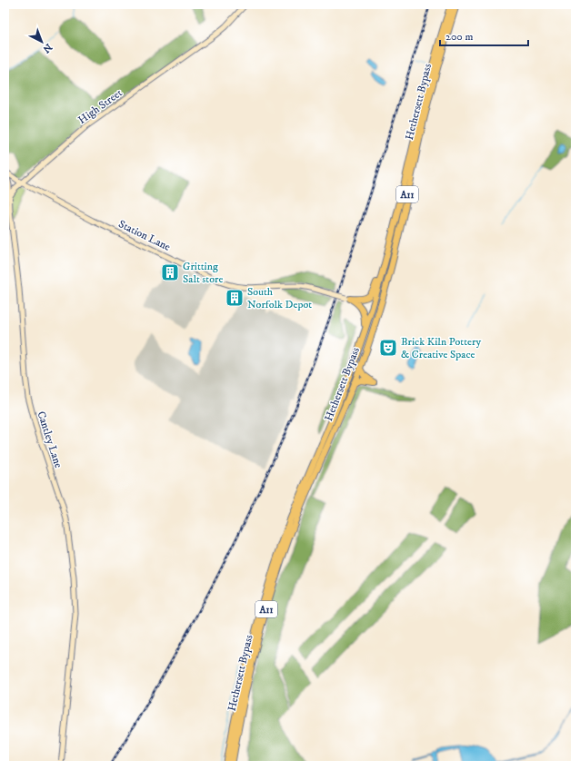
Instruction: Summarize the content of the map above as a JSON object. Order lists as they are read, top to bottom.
{
  "streets": {
    "highway": ["Hethersett Bypass", "A11"],
    "street": ["High Street", "Station Lane", "Cantley Lane"]
  },
  "crossings": [
    ["Hethersett Bypass", "A11"],
    ["High Street", "Station Lane"],
    ["A11", "Station Lane"],
    ["Station Lane", "Cantley Lane"]
  ],
  "places": {
    "building": ["Gritting Salt store", "South Norfolk Depot"],
    "theatre": ["Brick Kiln Pottery & Creative Space"]
  },
  "scale_bar": "200 m",
  "north": "bottom right"
}
